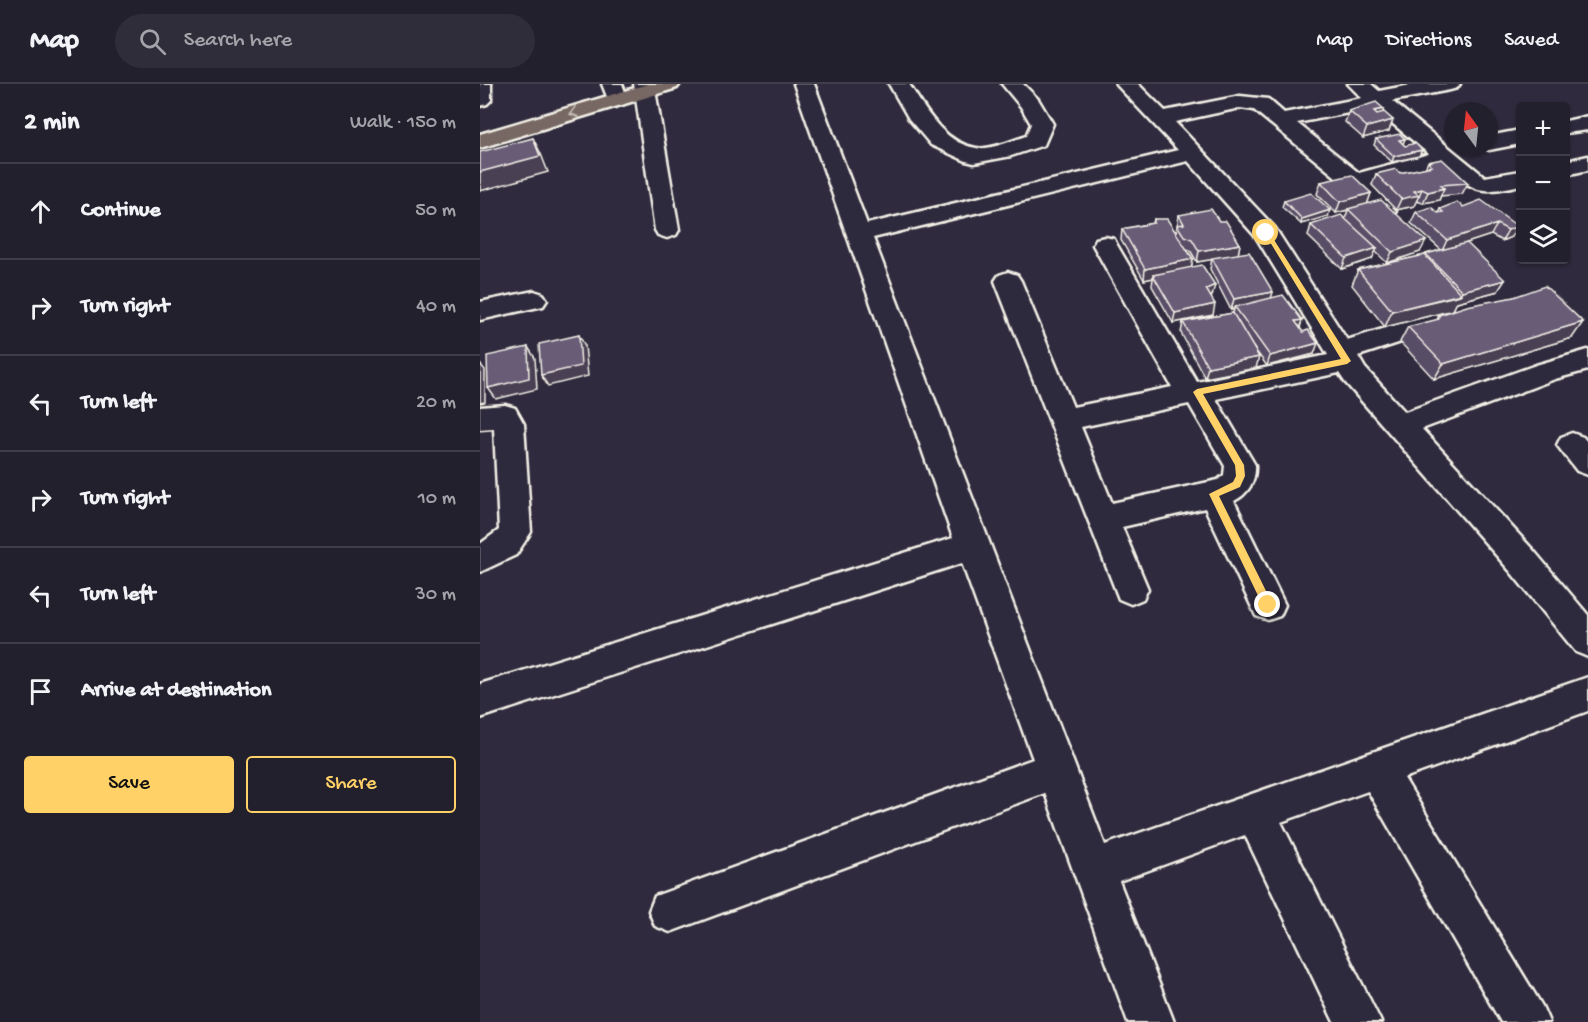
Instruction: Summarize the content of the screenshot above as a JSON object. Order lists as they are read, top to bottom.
{
  "north": "top",
  "page": {
    "header": "Map",
    "search": "Search here",
    "nav": ["Map", "Directions", "Saved"],
    "heading": ["2 min", "Walk · 150 m"],
    "map_buttons": ["+", "−"],
    "list": [
      ["Continue", "50 m"],
      ["Turn right", "40 m"],
      ["Turn left", "20 m"],
      ["Turn right", "10 m"],
      ["Turn left", "30 m"],
      "Arrive at destination"
    ],
    "buttons": ["Save", "Share"]
  }
}
